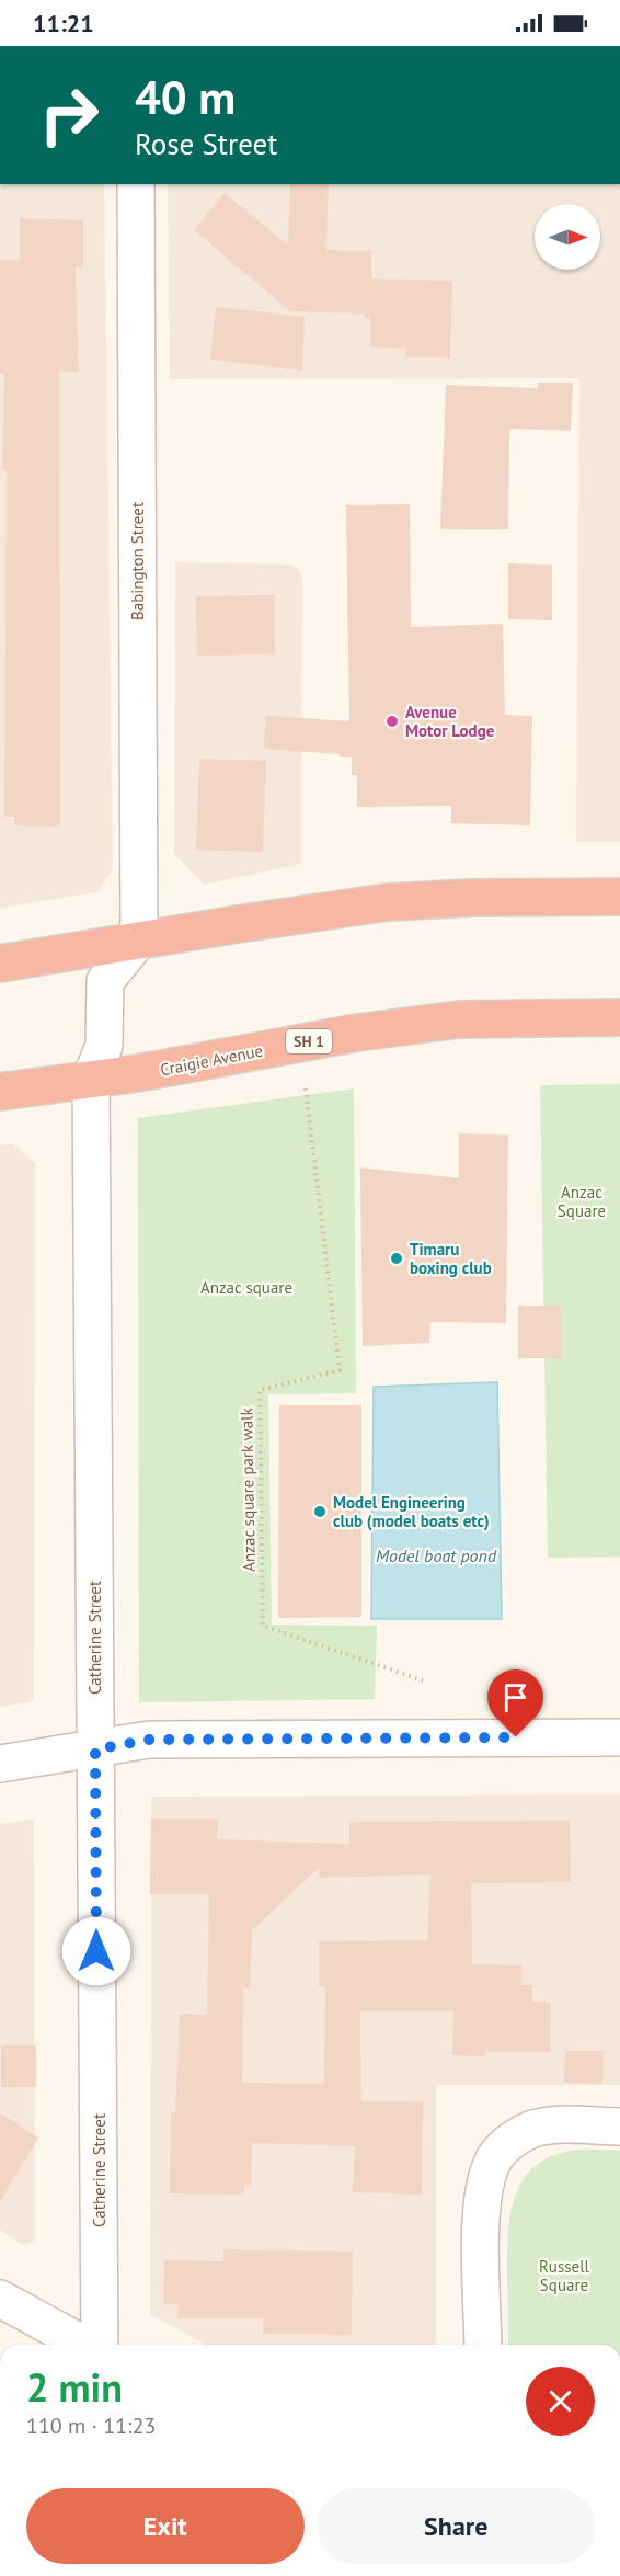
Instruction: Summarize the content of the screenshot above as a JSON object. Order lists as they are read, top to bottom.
{
  "streets": {
    "highway": ["SH 1", "Craigie Avenue"],
    "street": ["Babington Street", "Catherine Street"],
    "path": ["Anzac square park walk"]
  },
  "crossings": [
    ["Babington Street", "Catherine Street"],
    ["Craigie Avenue", "Catherine Street"]
  ],
  "water": ["Model boat pond"],
  "parks": ["Anzac Square", "Anzac square", "Russell Square"],
  "places": ["Avenue Motor Lodge", "Timaru boxing club", "Model Engineering club (model boats etc)"],
  "north": "right",
  "page": {
    "status": "11:21",
    "turn": ["40 m", "Rose Street"],
    "heading": ["2 min", "110 m · 11:23"],
    "buttons": ["Exit", "Share"]
  }
}
